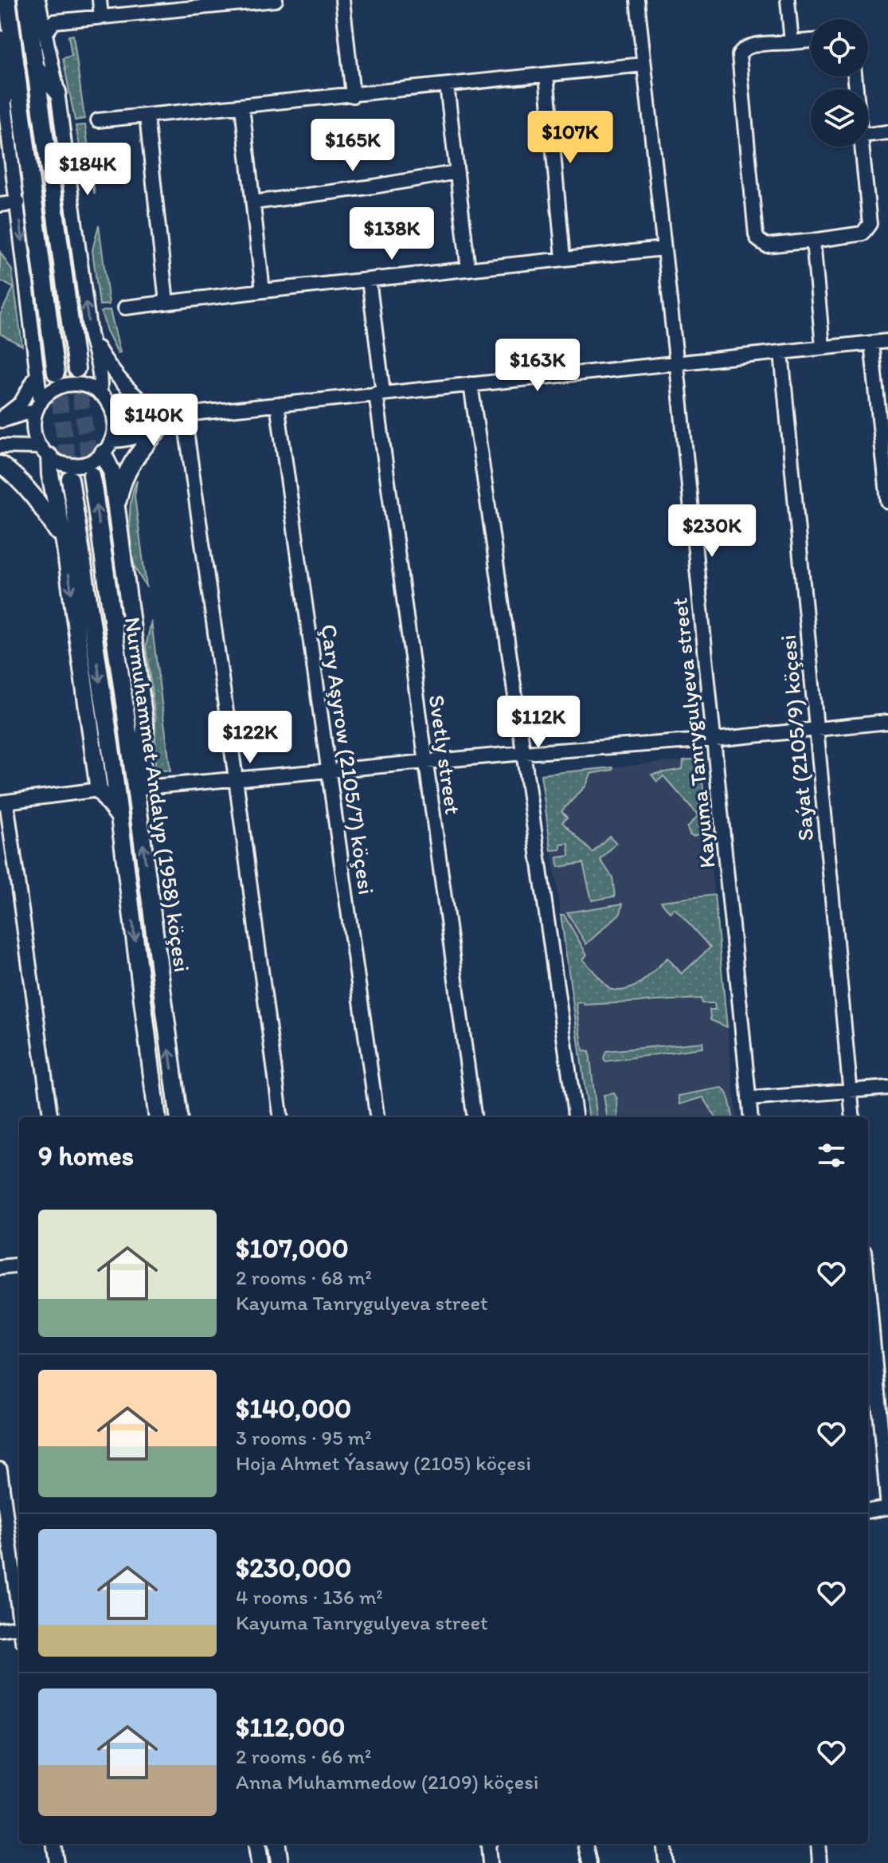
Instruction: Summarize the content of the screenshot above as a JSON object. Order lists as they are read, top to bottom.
{
  "streets": {
    "main road": ["Nurmuhammet Andalyp (1958) köçesi"],
    "street": [
      "Kayuma Tanrygulyeva street",
      "Saýat (2105/9) köçesi",
      "Svetly street",
      "Çary Aşyrow (2105/7) köçesi"
    ]
  },
  "page": {
    "price": [
      "$107K",
      "$165K",
      "$184K",
      "$138K",
      "$163K",
      "$140K",
      "$230K",
      "$112K",
      "$122K"
    ],
    "heading": "9 homes",
    "list": [
      {
        "name": "$107,000",
        "note": "2 rooms · 68 m² · Kayuma Tanrygulyeva street"
      },
      {
        "name": "$140,000",
        "note": "3 rooms · 95 m² · Hoja Ahmet Ýasawy (2105) köçesi"
      },
      {
        "name": "$230,000",
        "note": "4 rooms · 136 m² · Kayuma Tanrygulyeva street"
      },
      {
        "name": "$112,000",
        "note": "2 rooms · 66 m² · Anna Muhammedow (2109) köçesi"
      }
    ]
  }
}
